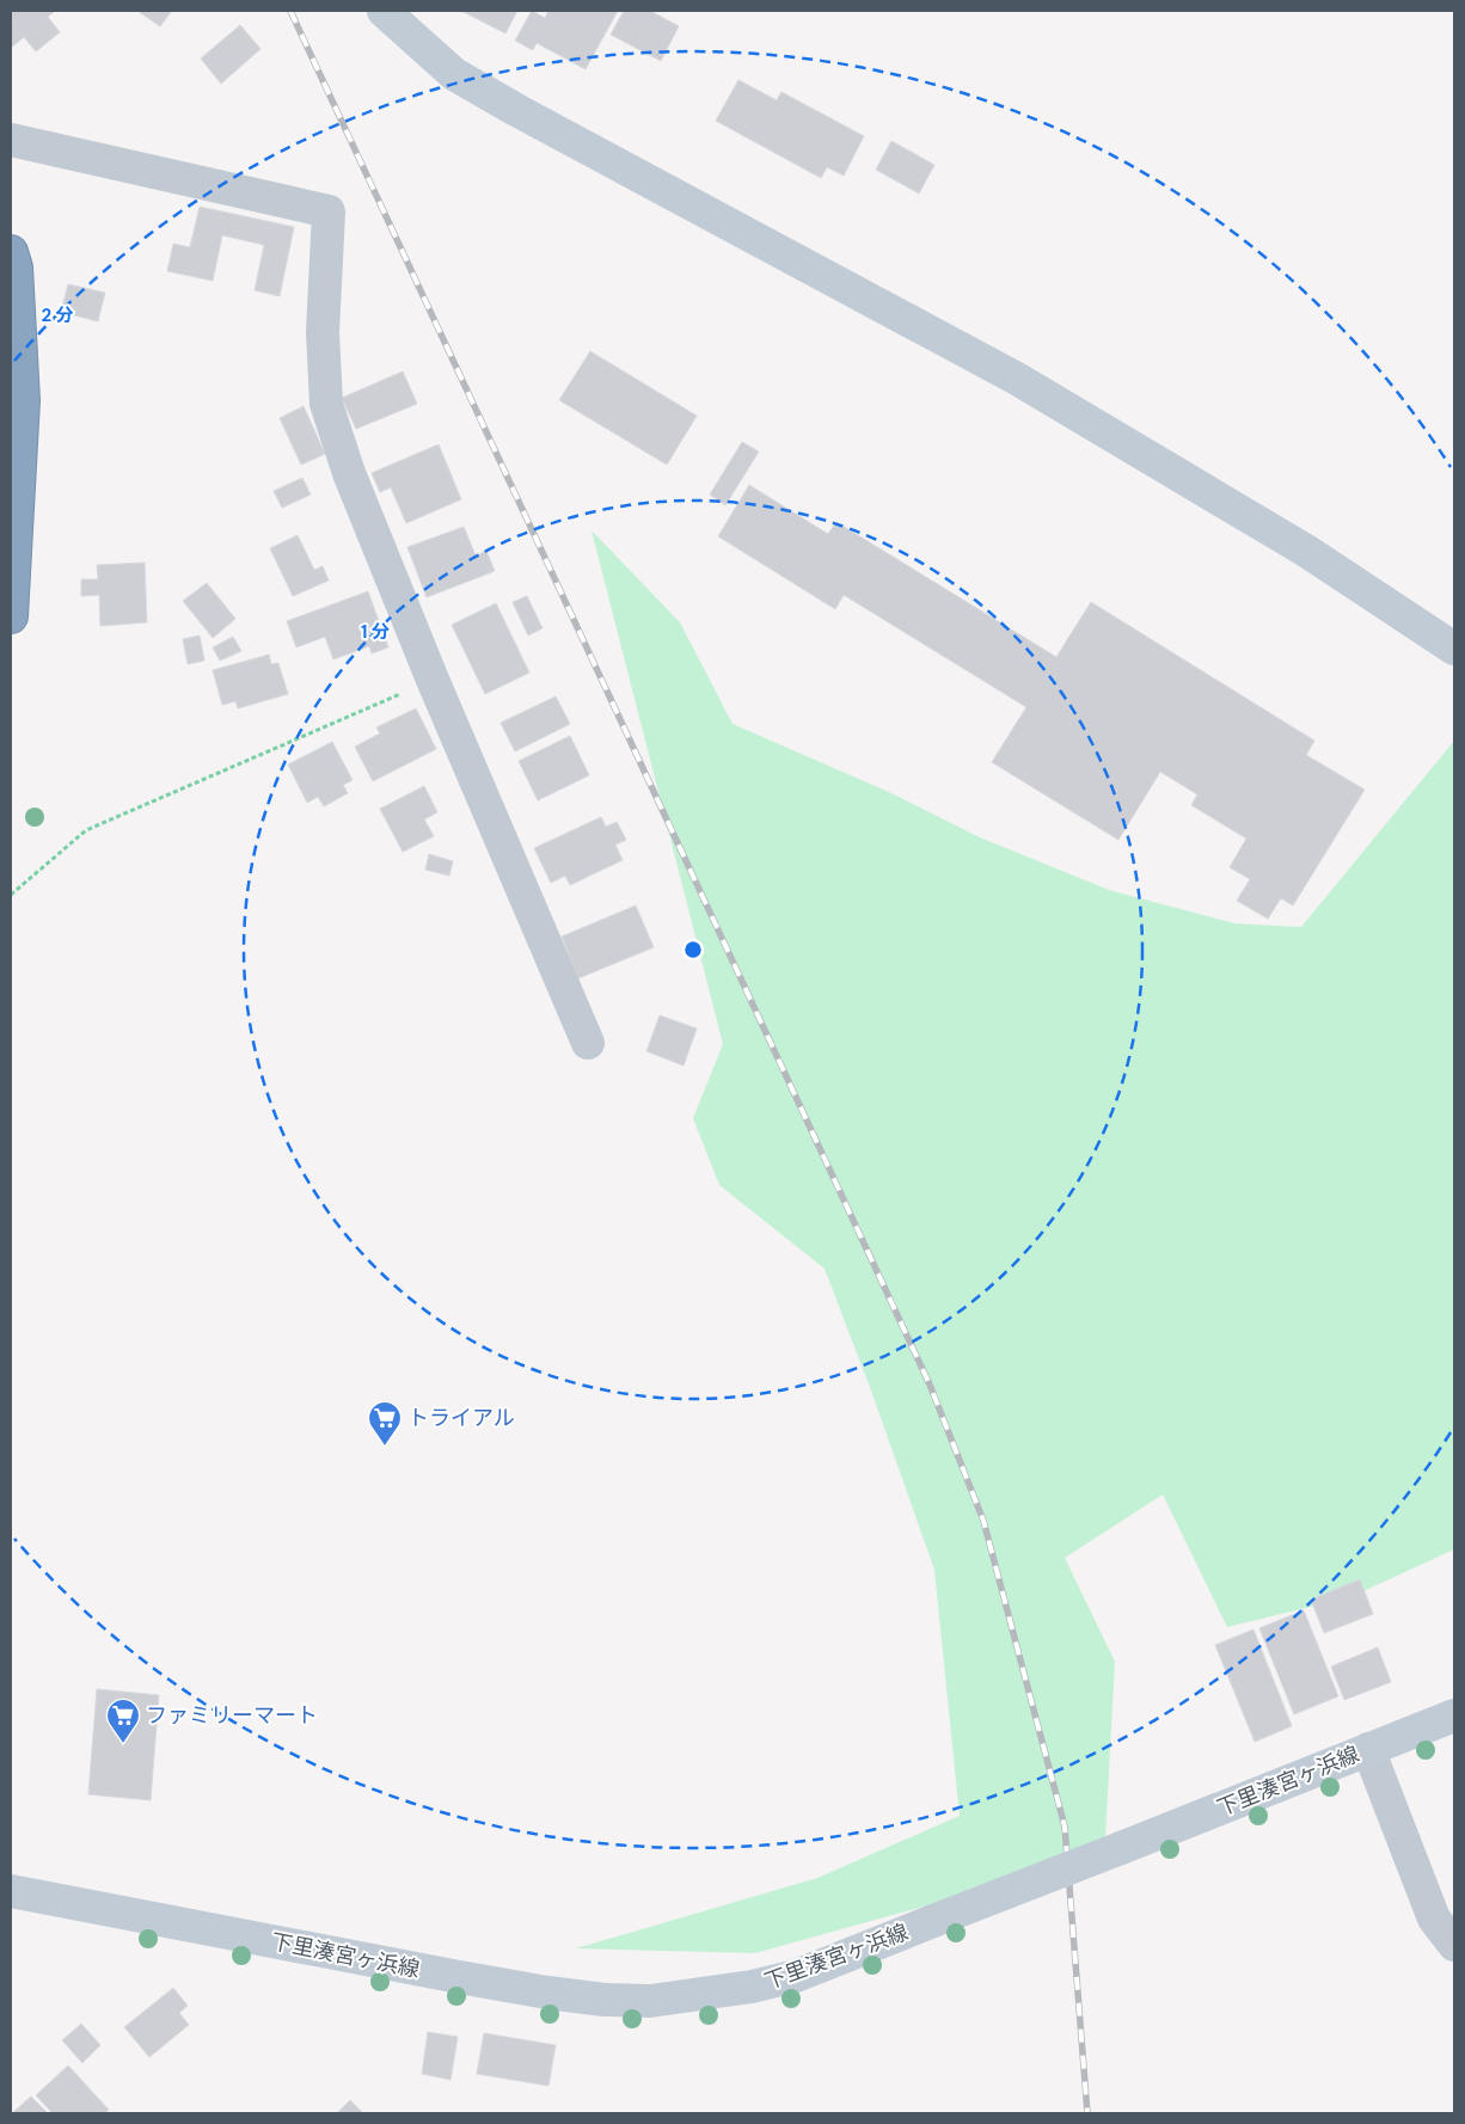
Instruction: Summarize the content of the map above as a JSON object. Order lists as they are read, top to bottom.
{
  "streets": {
    "main road": ["下里湊宮ヶ浜線"]
  },
  "places": {
    "supermarket": ["トライアル", "ファミリーマート"]
  },
  "rings": ["2 分", "1 分"]
}
